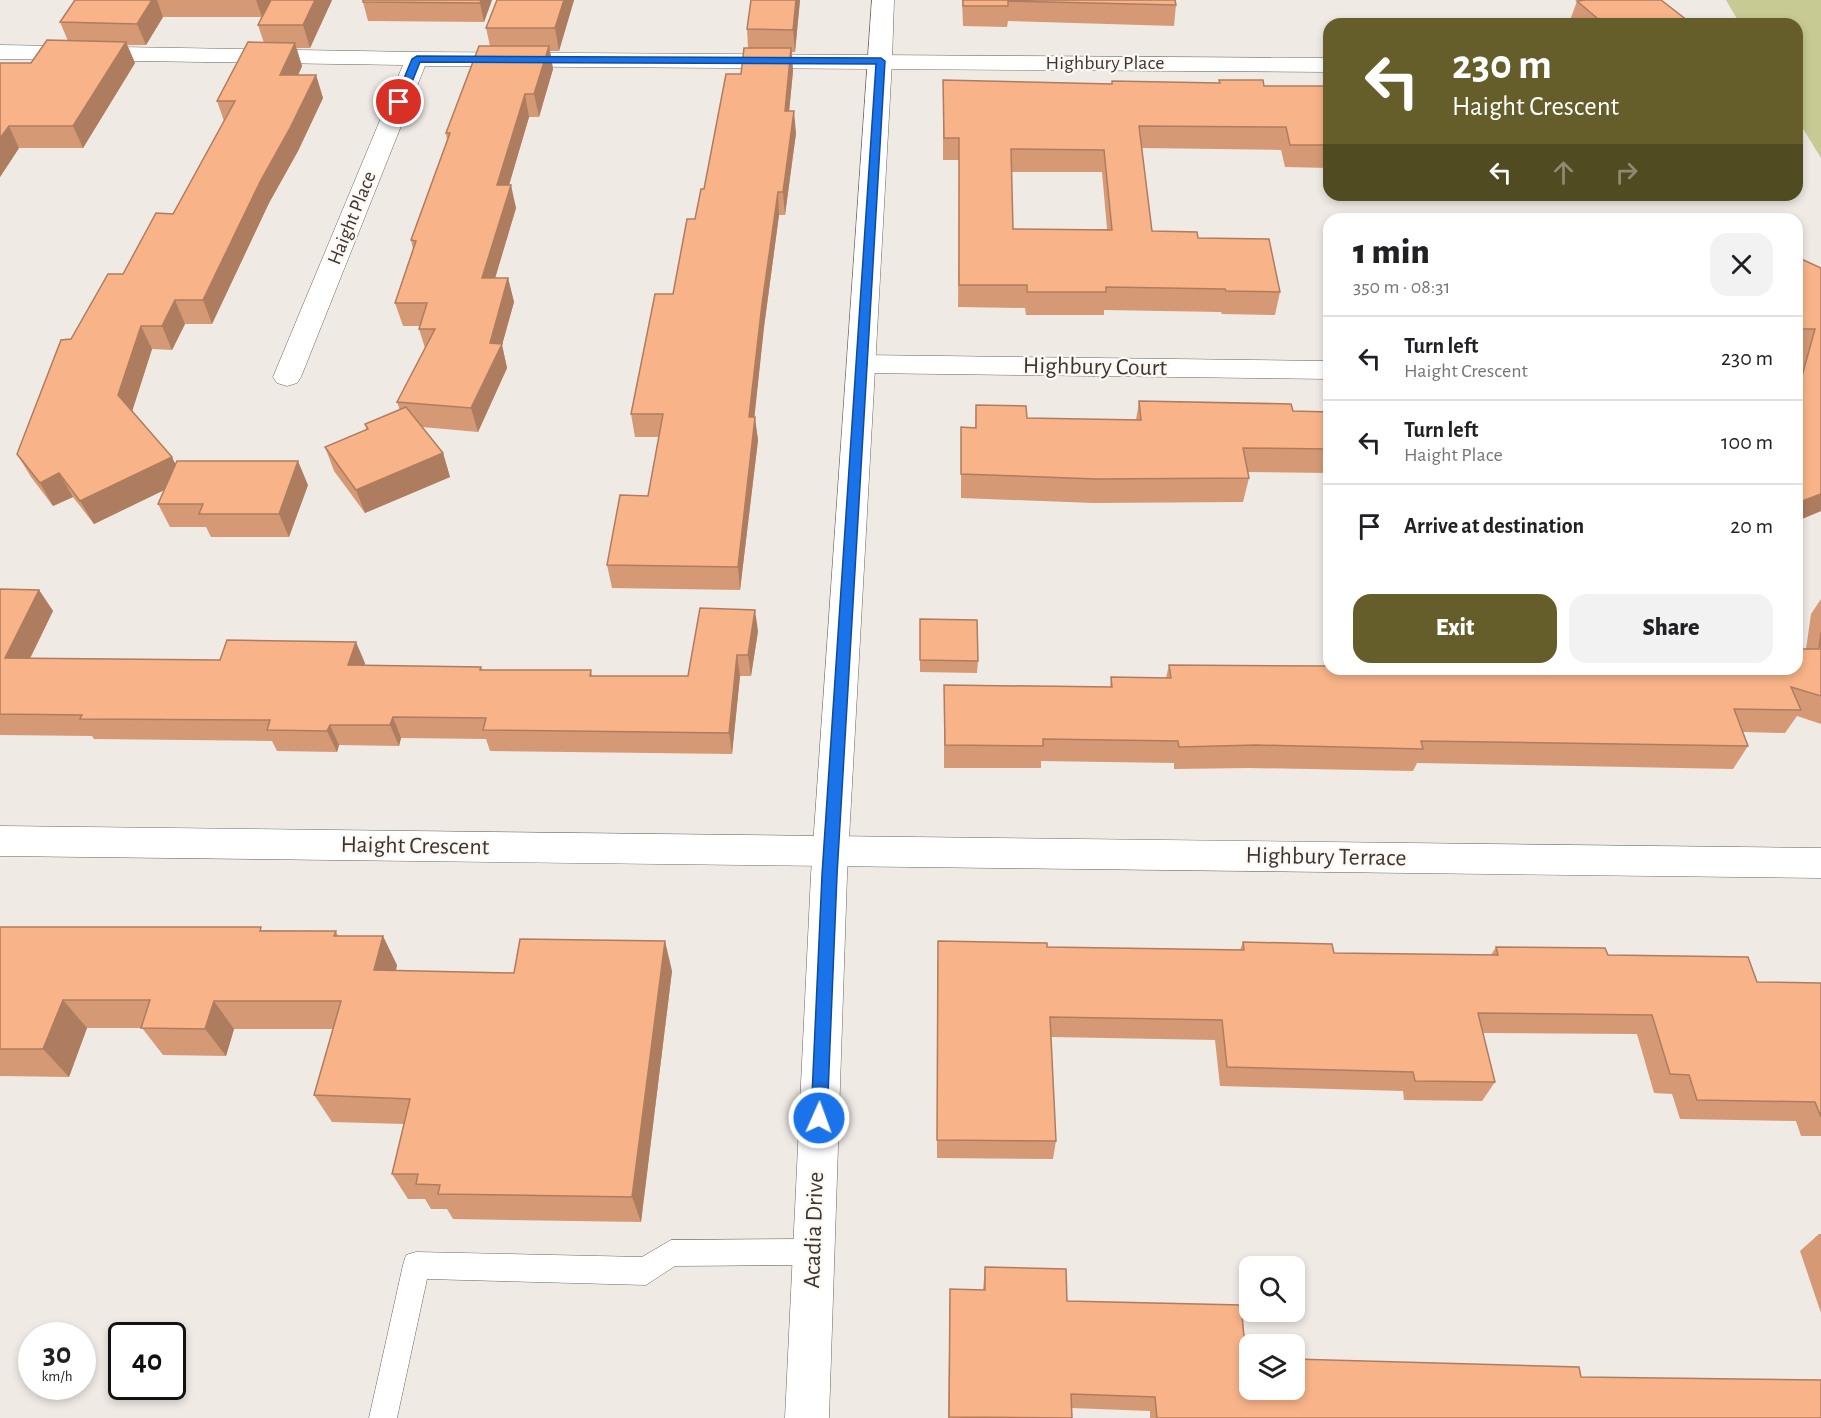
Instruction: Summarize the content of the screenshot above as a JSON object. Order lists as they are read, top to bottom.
{
  "streets": {
    "street": [
      "Highbury Place",
      "Haight Place",
      "Highbury Court",
      "Haight Crescent",
      "Highbury Terrace",
      "Acadia Drive"
    ]
  },
  "crossings": [
    ["Highbury Place", "Acadia Drive"],
    ["Highbury Court", "Acadia Drive"],
    ["Haight Crescent", "Highbury Terrace"],
    ["Haight Crescent", "Acadia Drive"],
    ["Highbury Terrace", "Acadia Drive"]
  ],
  "page": {
    "turn": ["230 m", "Haight Crescent"],
    "heading": ["1 min", "350 m · 08:31"],
    "list": [
      {
        "name": "Turn left",
        "note": "Haight Crescent",
        "value": "230 m"
      },
      {
        "name": "Turn left",
        "note": "Haight Place",
        "value": "100 m"
      },
      {
        "name": "Arrive at destination",
        "value": "20 m"
      }
    ],
    "buttons": ["Exit", "Share"],
    "speed": "30 km/h",
    "limit": "40"
  }
}
